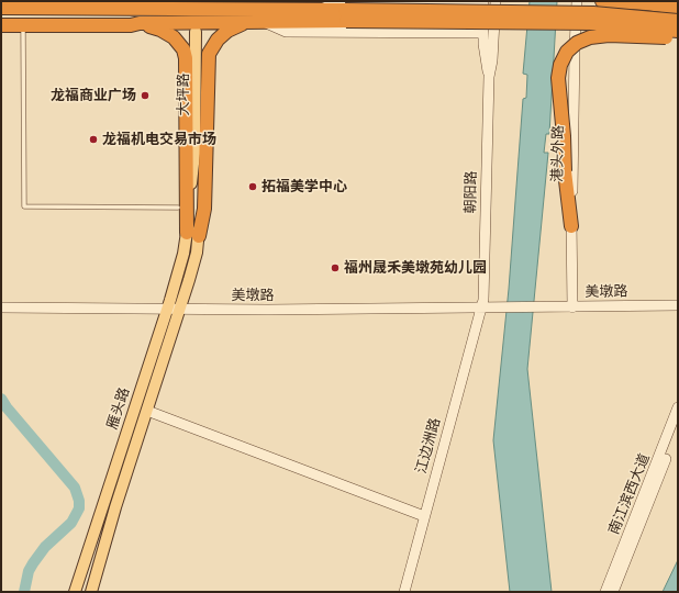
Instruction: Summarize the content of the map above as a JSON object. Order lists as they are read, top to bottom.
{
  "streets": {
    "main road": ["大坪路", "雁头路"],
    "street": [
      "港头外路",
      "朝阳路",
      "美墩路",
      "江边洲路",
      "南江滨西大道"
    ]
  },
  "crossings": [
    ["大坪路", "雁头路"],
    ["港头外路", "美墩路"],
    ["朝阳路", "美墩路"],
    ["朝阳路", "江边洲路"],
    ["美墩路", "雁头路"],
    ["美墩路", "江边洲路"]
  ],
  "places": [
    "龙福商业广场",
    "龙福机电交易市场",
    "拓福美学中心",
    "福州晟禾美墩苑幼儿园"
  ]
}
